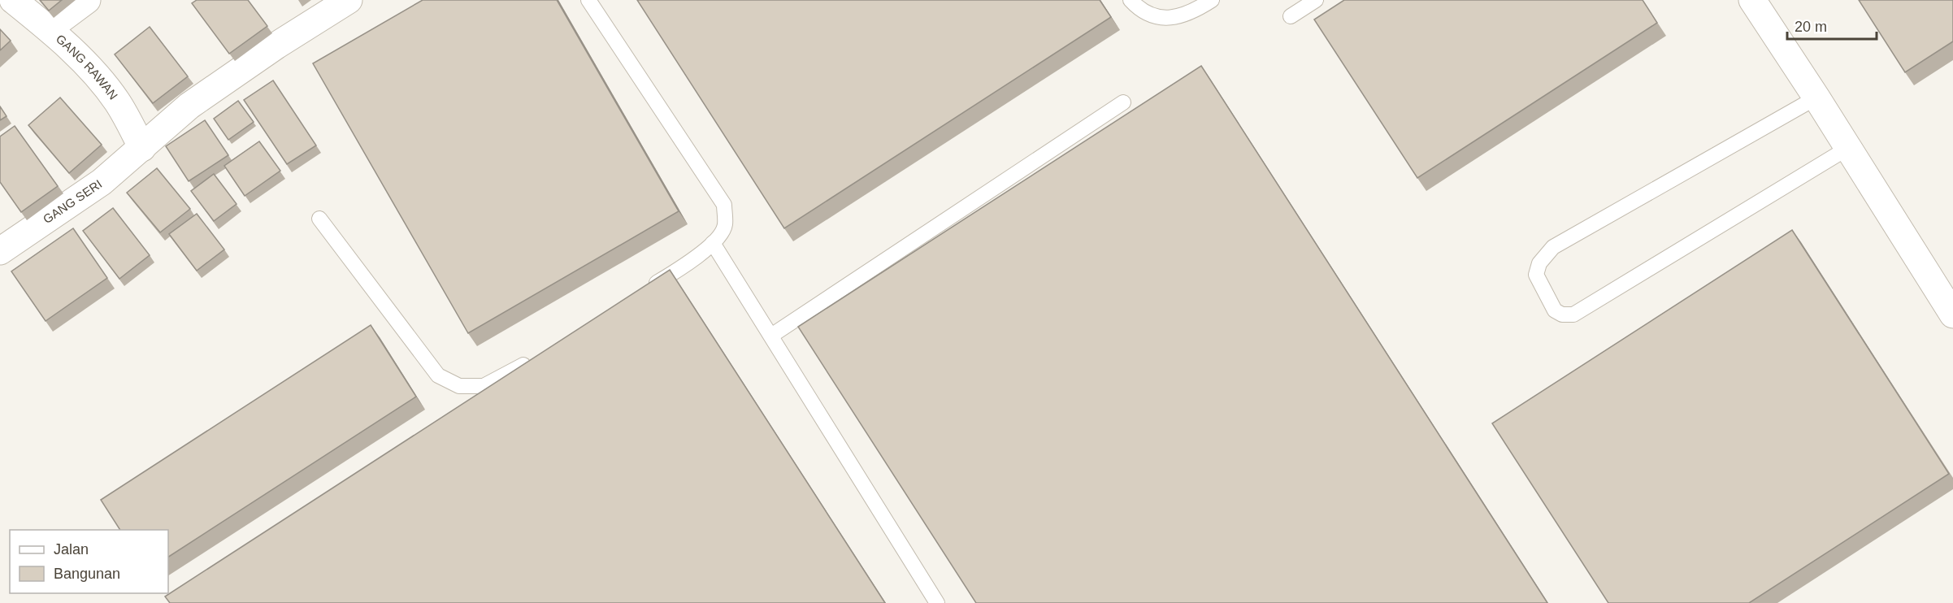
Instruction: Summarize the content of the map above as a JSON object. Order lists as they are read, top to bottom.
{
  "streets": {
    "street": ["GANG RAWAN", "GANG SERI"]
  },
  "crossings": [
    ["GANG RAWAN", "GANG SERI"]
  ],
  "legend": ["Jalan", "Bangunan"],
  "scale_bar": "20 m"
}
